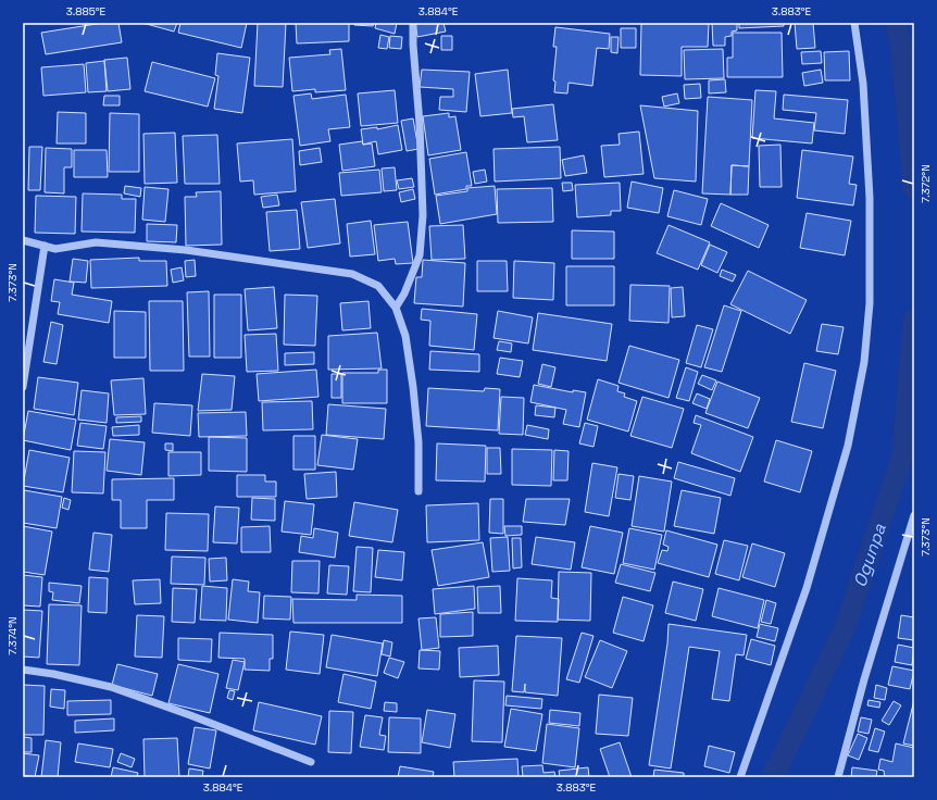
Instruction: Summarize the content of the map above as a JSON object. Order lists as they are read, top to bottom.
{
  "water": ["Ogunpa"],
  "coordinates": [
    "3.885°E",
    "3.884°E",
    "3.883°E",
    "7.372°N",
    "7.373°N",
    "7.374°N"
  ]
}
